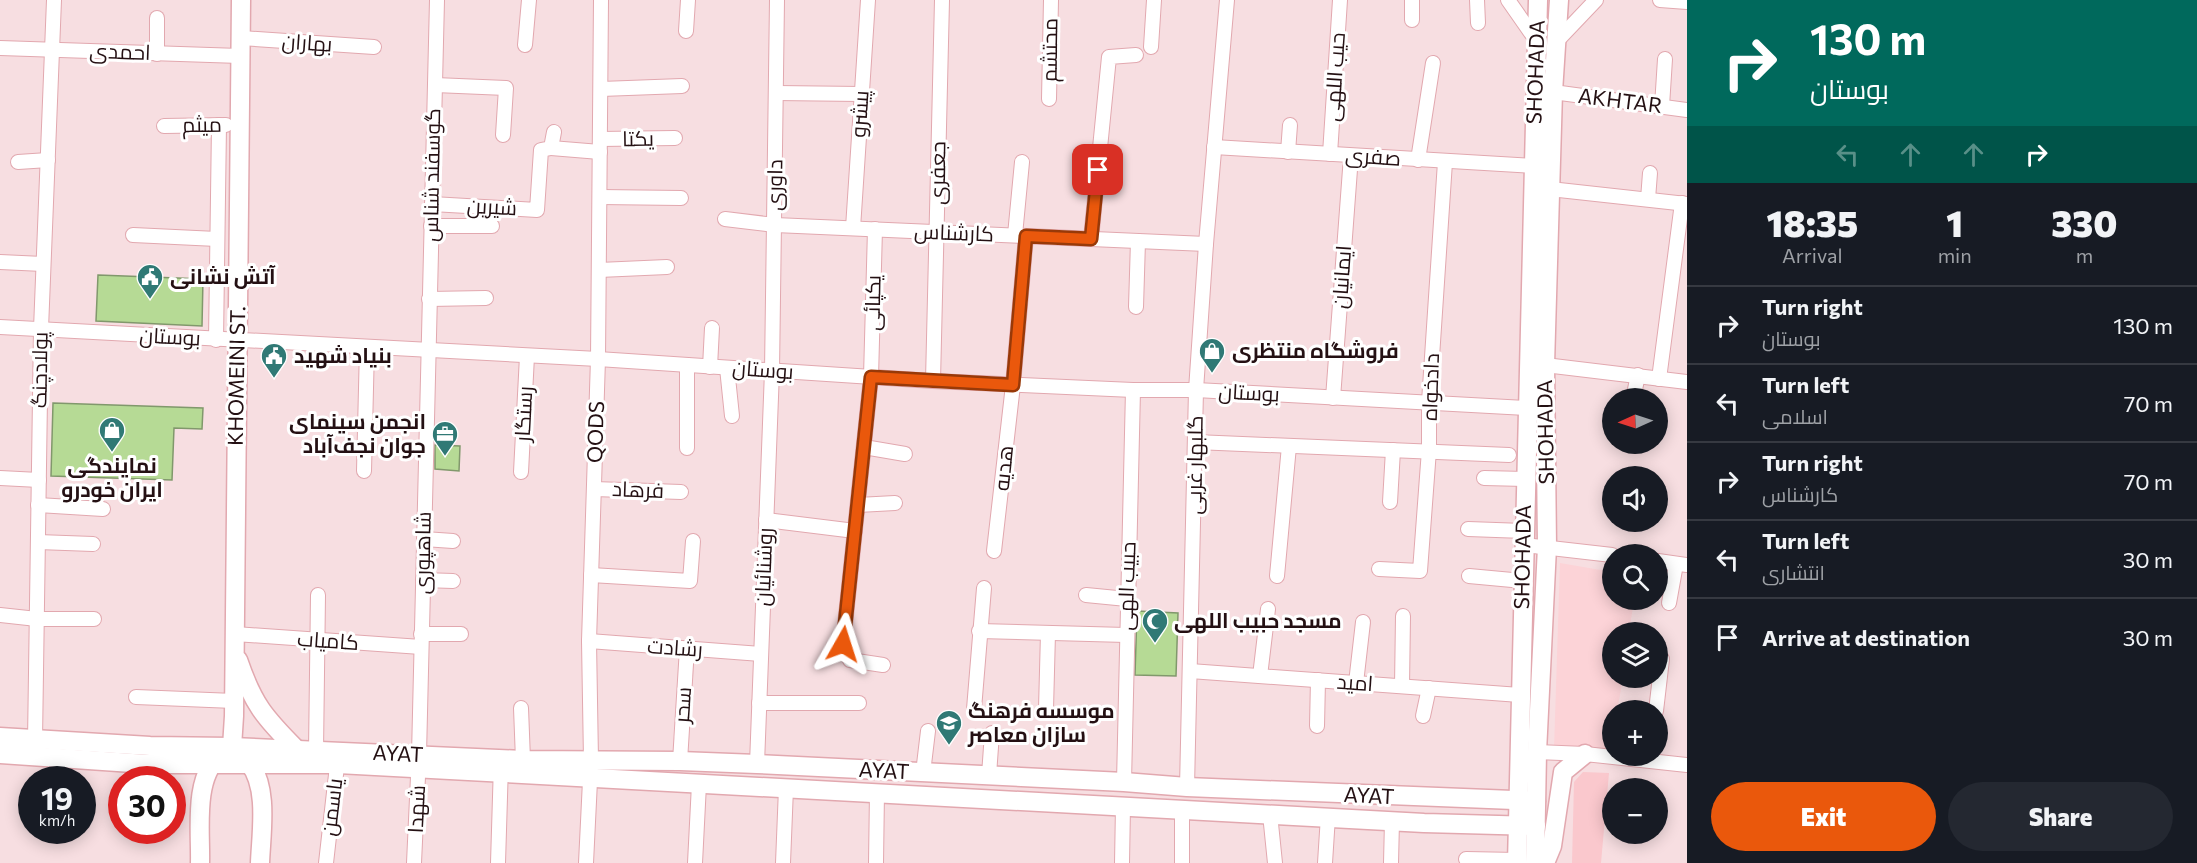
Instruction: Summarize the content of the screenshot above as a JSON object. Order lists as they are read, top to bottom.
{
  "streets": {
    "main road": ["SHOHADA", "KHOMEINI ST.", "AYAT"],
    "street": [
      "بهاران",
      "محتشم",
      "احمدی",
      "حیب اللهی",
      "AKHTAR",
      "پیشرو",
      "میثم",
      "یکتا",
      "صفری",
      "جعفری",
      "گوسفند شناس",
      "داوری",
      "شیرین",
      "کارشناس",
      "ایمانیان",
      "یکپائی",
      "بوستان",
      "پولادچنگ",
      "دادخواه",
      "رستگار",
      "QODS",
      "گلبهار غربی",
      "هدیه",
      "فرهاد",
      "شاهپوری",
      "روشنائیان",
      "حبیب الهی",
      "کامیاب",
      "رشادت",
      "امید",
      "سحر",
      "یاسمن",
      "شهدا"
    ]
  },
  "crossings": [
    ["بهاران", "احمدی"],
    ["بهاران", "KHOMEINI ST."],
    ["احمدی", "پولادچنگ"],
    ["احمدی", "KHOMEINI ST."],
    ["SHOHADA", "AKHTAR"],
    ["SHOHADA", "صفری"],
    ["SHOHADA", "بوستان"],
    ["SHOHADA", "امید"],
    ["SHOHADA", "AYAT"],
    ["حیب اللهی", "صفری"],
    ["پیشرو", "کارشناس"],
    ["میثم", "KHOMEINI ST."],
    ["یکتا", "شیرین"],
    ["یکتا", "QODS"],
    ["صفری", "ایمانیان"],
    ["صفری", "دادخواه"],
    ["صفری", "گلبهار غربی"],
    ["جعفری", "کارشناس"],
    ["جعفری", "بوستان"],
    ["گوسفند شناس", "شیرین"],
    ["گوسفند شناس", "بوستان"],
    ["گوسفند شناس", "شاهپوری"],
    ["داوری", "کارشناس"],
    ["داوری", "بوستان"],
    ["داوری", "روشنائیان"],
    ["کارشناس", "یکپائی"],
    ["کارشناس", "گلبهار غربی"],
    ["کارشناس", "هدیه"],
    ["ایمانیان", "بوستان"],
    ["یکپائی", "بوستان"],
    ["بوستان", "پولادچنگ"],
    ["بوستان", "KHOMEINI ST."],
    ["بوستان", "دادخواه"],
    ["بوستان", "رستگار"],
    ["بوستان", "QODS"],
    ["بوستان", "گلبهار غربی"],
    ["بوستان", "هدیه"],
    ["بوستان", "شاهپوری"],
    ["بوستان", "روشنائیان"],
    ["بوستان", "حبیب الهی"],
    ["پولادچنگ", "AYAT"],
    ["KHOMEINI ST.", "کامیاب"],
    ["KHOMEINI ST.", "AYAT"],
    ["QODS", "فرهاد"],
    ["QODS", "رشادت"],
    ["QODS", "AYAT"],
    ["گلبهار غربی", "امید"],
    ["گلبهار غربی", "AYAT"],
    ["شاهپوری", "کامیاب"],
    ["شاهپوری", "AYAT"],
    ["شاهپوری", "شهدا"],
    ["روشنائیان", "رشادت"],
    ["روشنائیان", "AYAT"],
    ["حبیب الهی", "AYAT"],
    ["رشادت", "سحر"],
    ["سحر", "AYAT"],
    ["AYAT", "یاسمن"],
    ["AYAT", "شهدا"]
  ],
  "places": {
    "public building": ["آتش نشانی", "بنیاد شهید"],
    "shop": ["فروشگاه منتظری", "نمایندگی ایران خودرو"],
    "office": ["انجمن سینمای جوان نجف‌آباد"],
    "mosque": ["مسجد حبیب اللهی"],
    "school or university": ["موسسه فرهنگ سازان معاصر"]
  },
  "north": "left",
  "page": {
    "turn": ["130 m", "بوستان"],
    "eta": [
      "18:35",
      "Arrival",
      "1",
      "min",
      "330",
      "m"
    ],
    "list": [
      {
        "name": "Turn right",
        "note": "بوستان",
        "value": "130 m"
      },
      {
        "name": "Turn left",
        "note": "اسلامی",
        "value": "70 m"
      },
      {
        "name": "Turn right",
        "note": "کارشناس",
        "value": "70 m"
      },
      {
        "name": "Turn left",
        "note": "انتشاری",
        "value": "30 m"
      },
      {
        "name": "Arrive at destination",
        "value": "30 m"
      }
    ],
    "map_buttons": ["+", "−"],
    "speed": "19 km/h",
    "limit": "30",
    "buttons": ["Exit", "Share"]
  }
}
